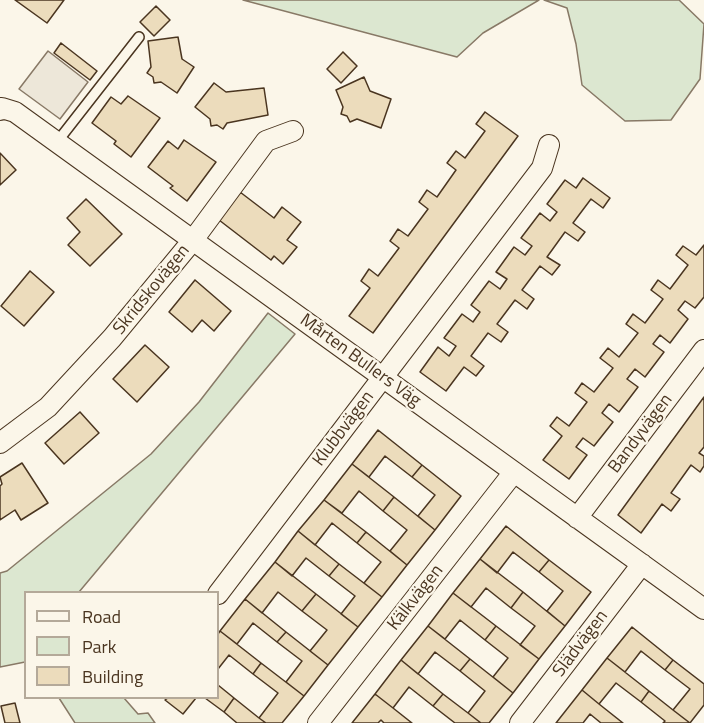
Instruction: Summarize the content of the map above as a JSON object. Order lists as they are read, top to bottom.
{
  "streets": {
    "street": [
      "Skridskovägen",
      "Mårten Bullers Väg",
      "Klubbvägen",
      "Bandyvägen",
      "Kälkvägen",
      "Slädvägen"
    ]
  },
  "crossings": [
    ["Skridskovägen", "Mårten Bullers Väg"],
    ["Mårten Bullers Väg", "Klubbvägen"],
    ["Mårten Bullers Väg", "Bandyvägen"],
    ["Mårten Bullers Väg", "Kälkvägen"],
    ["Mårten Bullers Väg", "Slädvägen"]
  ],
  "legend": ["Road", "Park", "Building"]
}
